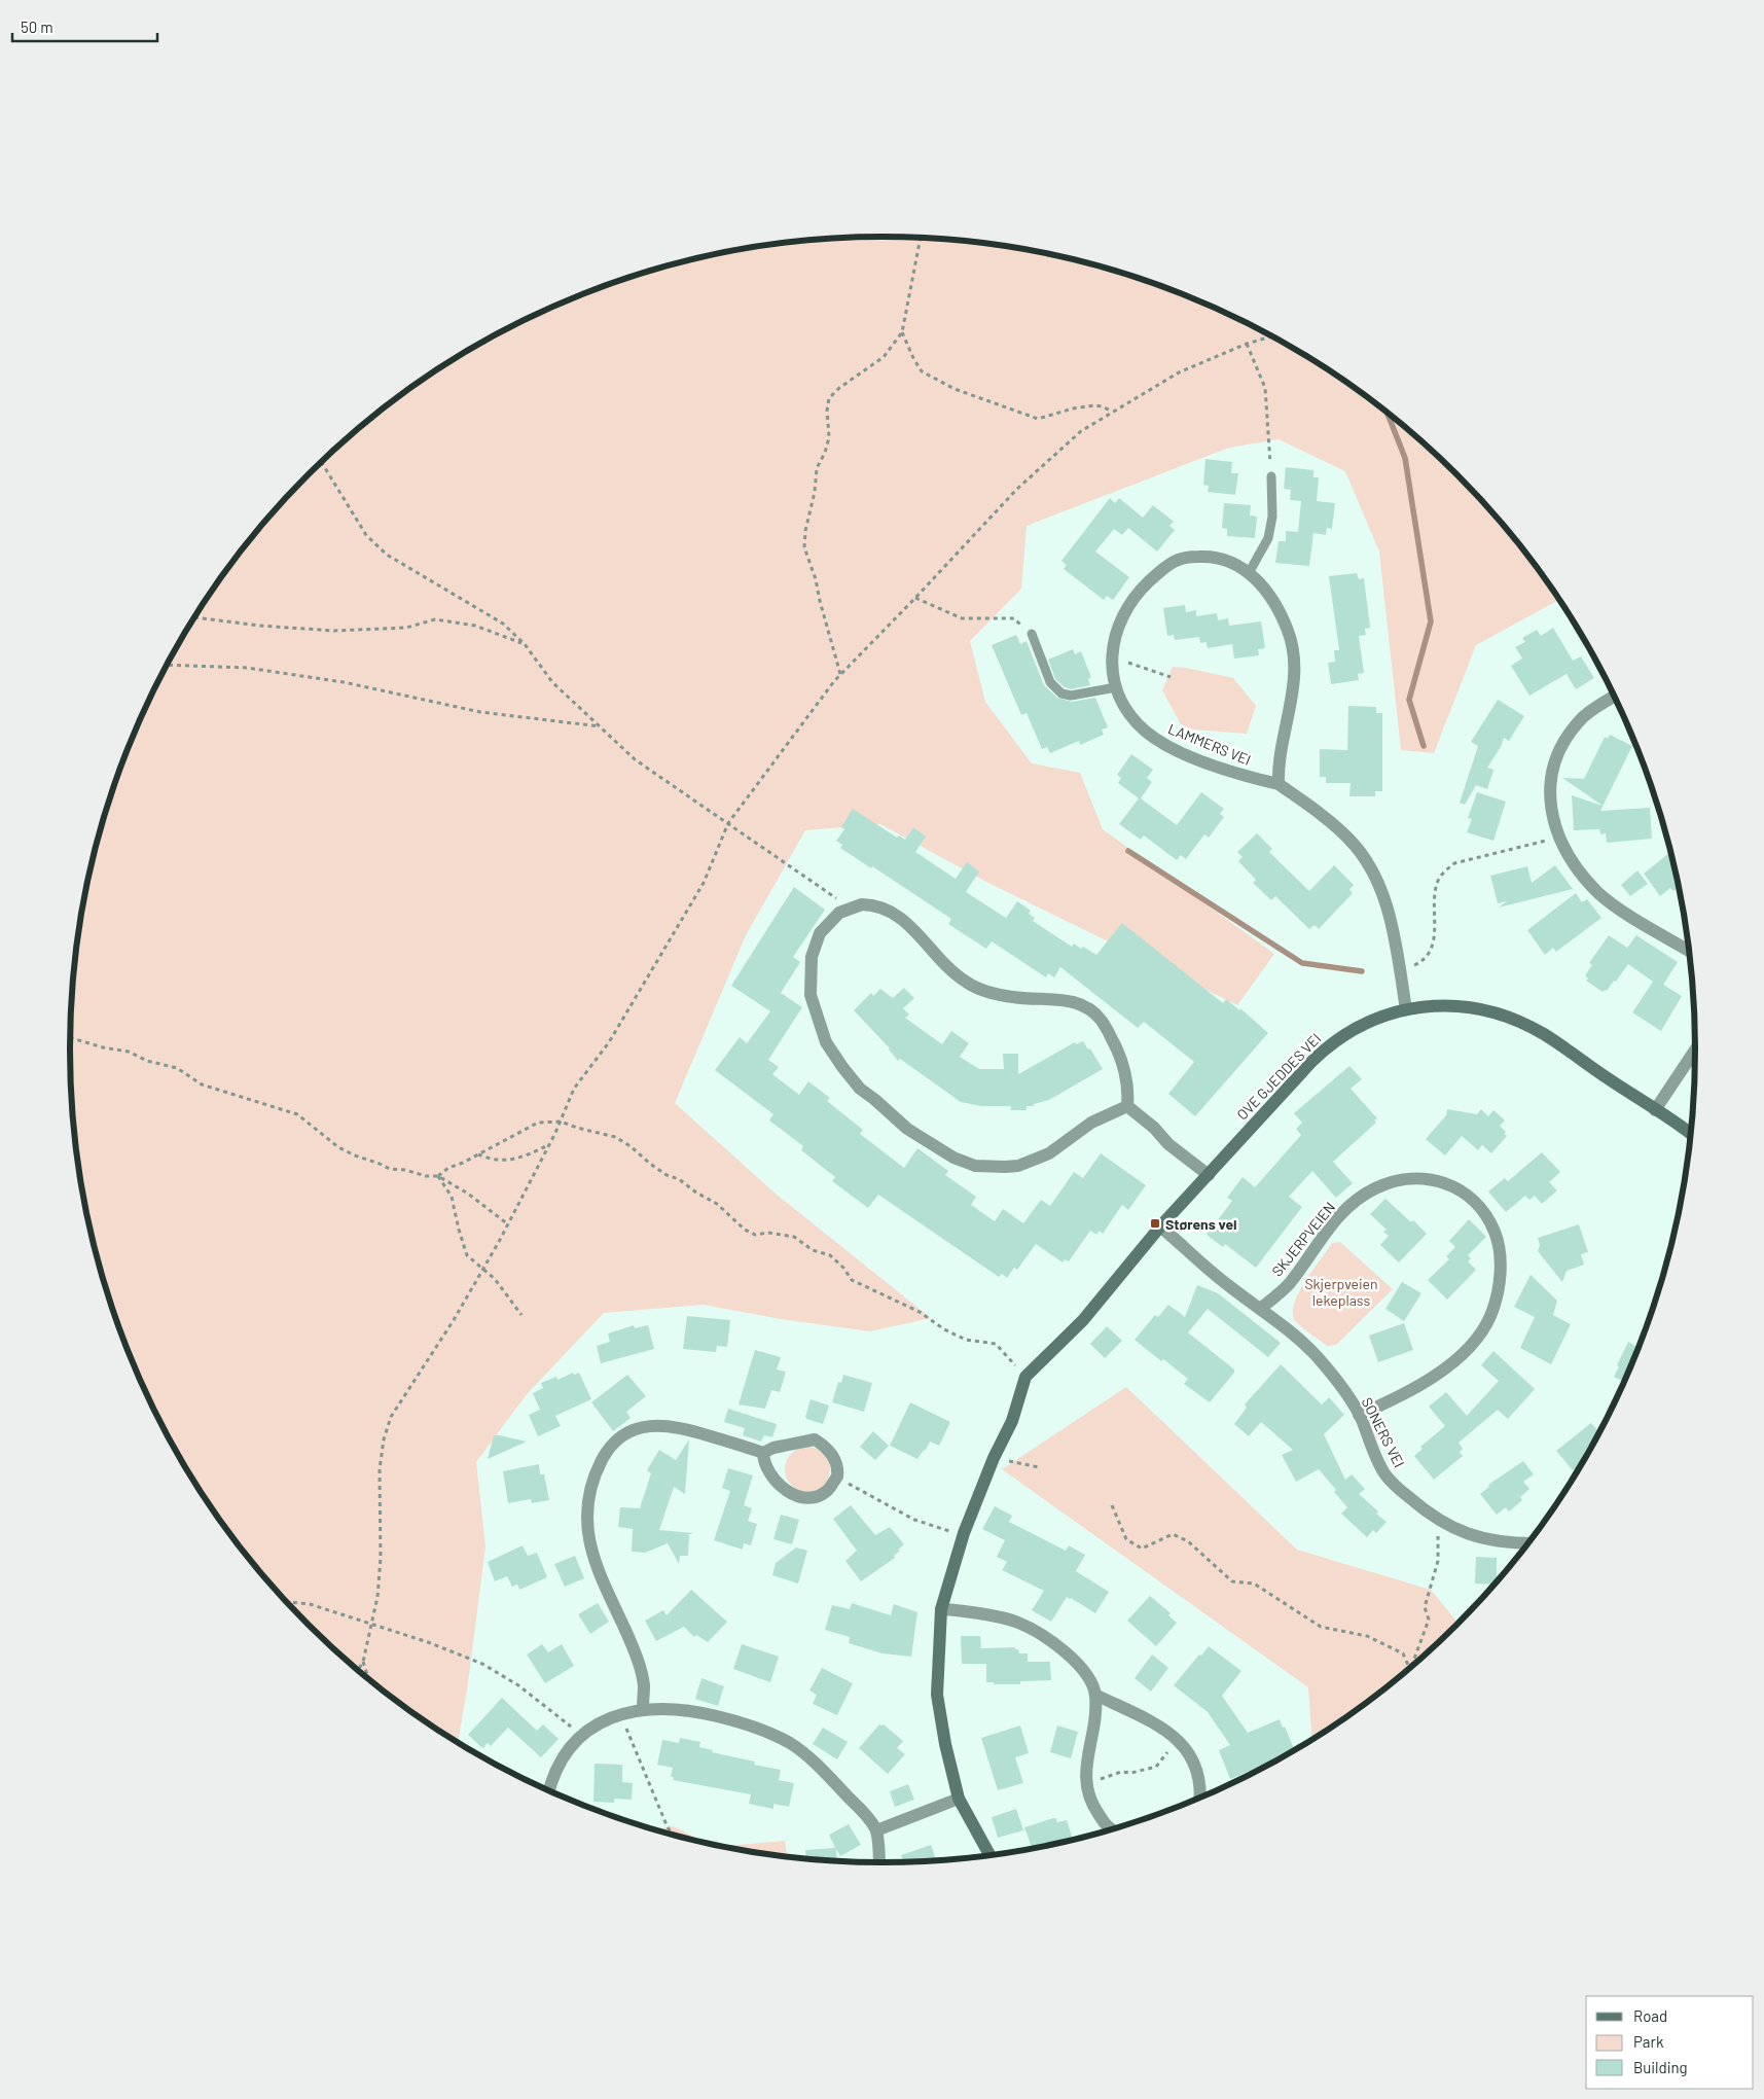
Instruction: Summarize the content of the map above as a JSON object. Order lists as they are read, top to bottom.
{
  "streets": {
    "street": [
      "LAMMERS VEI",
      "OVE GJEDDES VEI",
      "SKJERPVEIEN",
      "SONERS VEI"
    ]
  },
  "crossings": [
    ["LAMMERS VEI", "OVE GJEDDES VEI"],
    ["OVE GJEDDES VEI", "SONERS VEI"],
    ["SKJERPVEIEN", "SONERS VEI"]
  ],
  "parks": ["Skjerpveien lekeplass"],
  "places": {
    "transit": ["Størens vei"]
  },
  "legend": ["Road", "Park", "Building"],
  "scale_bar": "50 m"
}
